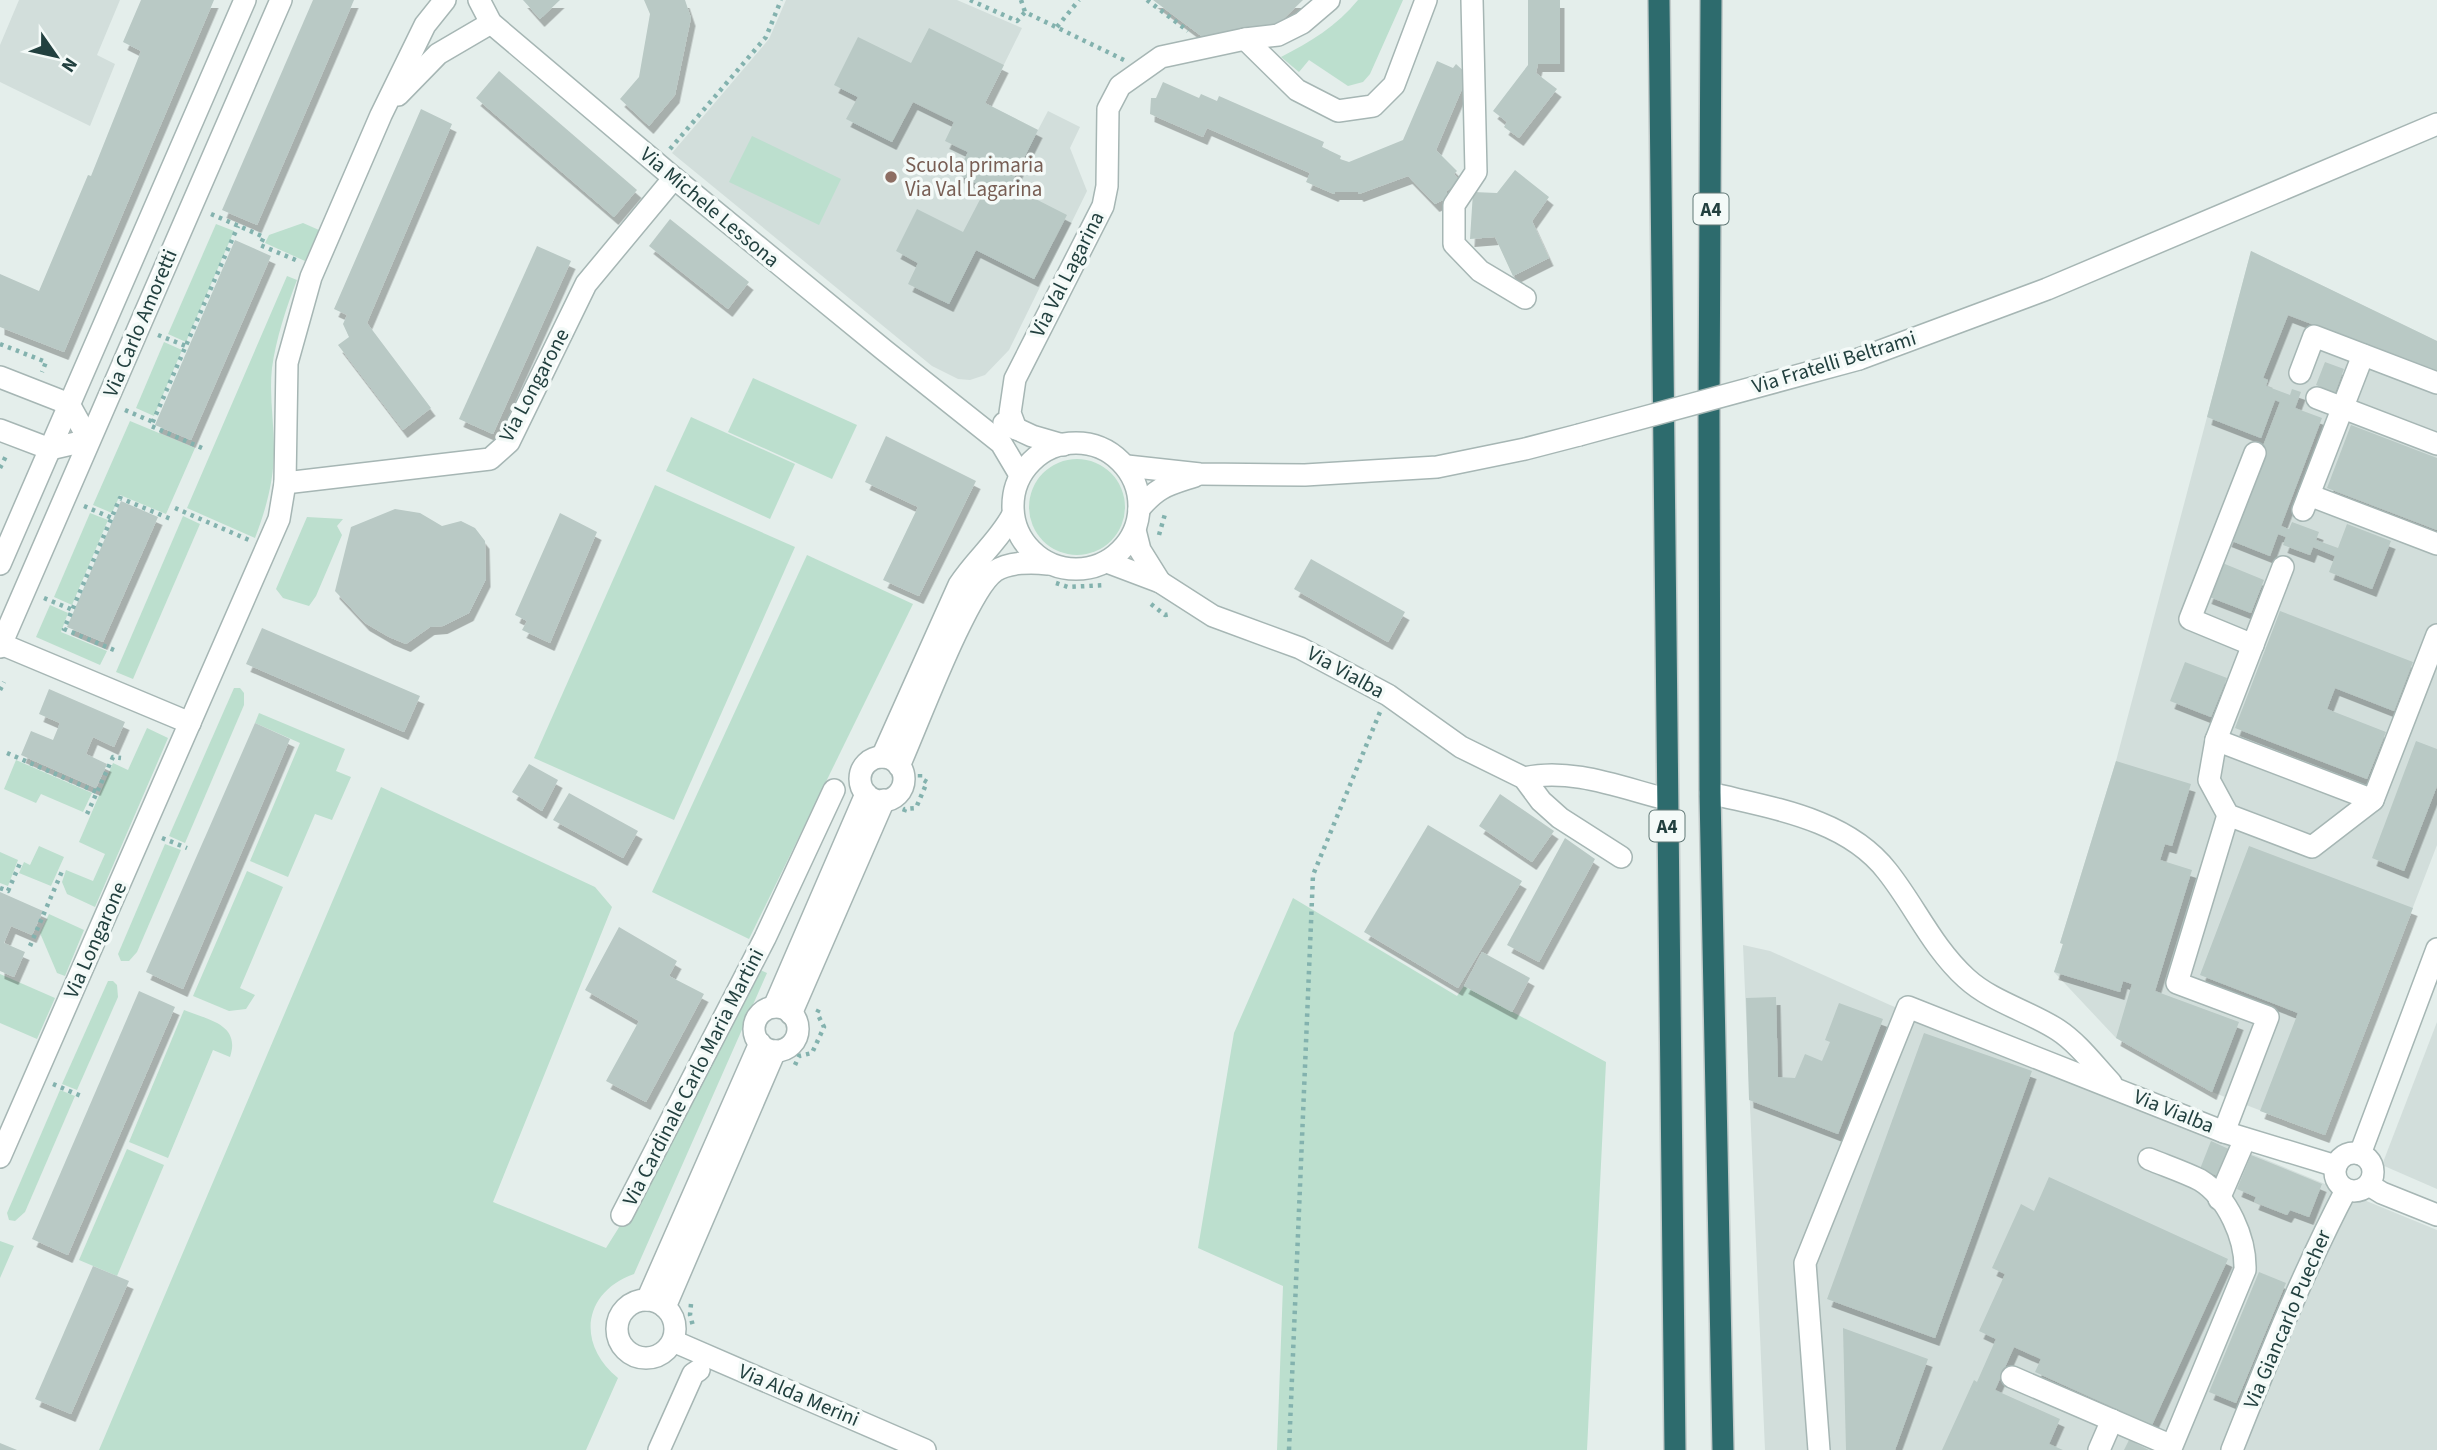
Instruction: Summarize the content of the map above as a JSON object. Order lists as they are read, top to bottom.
{
  "streets": {
    "highway": ["A4"],
    "street": [
      "Via Michele Lessona",
      "Via Val Lagarina",
      "Via Carlo Amoretti",
      "Via Fratelli Beltrami",
      "Via Longarone",
      "Via Vialba",
      "Via Cardinale Carlo Maria Martini",
      "Via Giancarlo Puecher",
      "Via Alda Merini"
    ]
  },
  "crossings": [
    ["Via Michele Lessona", "Via Val Lagarina"],
    ["Via Michele Lessona", "Via Fratelli Beltrami"],
    ["Via Michele Lessona", "Via Longarone"],
    ["Via Michele Lessona", "Via Vialba"],
    ["Via Michele Lessona", "Via Cardinale Carlo Maria Martini"],
    ["Via Fratelli Beltrami", "Via Vialba"],
    ["Via Fratelli Beltrami", "Via Cardinale Carlo Maria Martini"],
    ["Via Vialba", "Via Cardinale Carlo Maria Martini"],
    ["Via Vialba", "Via Giancarlo Puecher"],
    ["Via Cardinale Carlo Maria Martini", "Via Alda Merini"]
  ],
  "places": ["Scuola primaria Via Val Lagarina"],
  "north": "bottom right"
}
